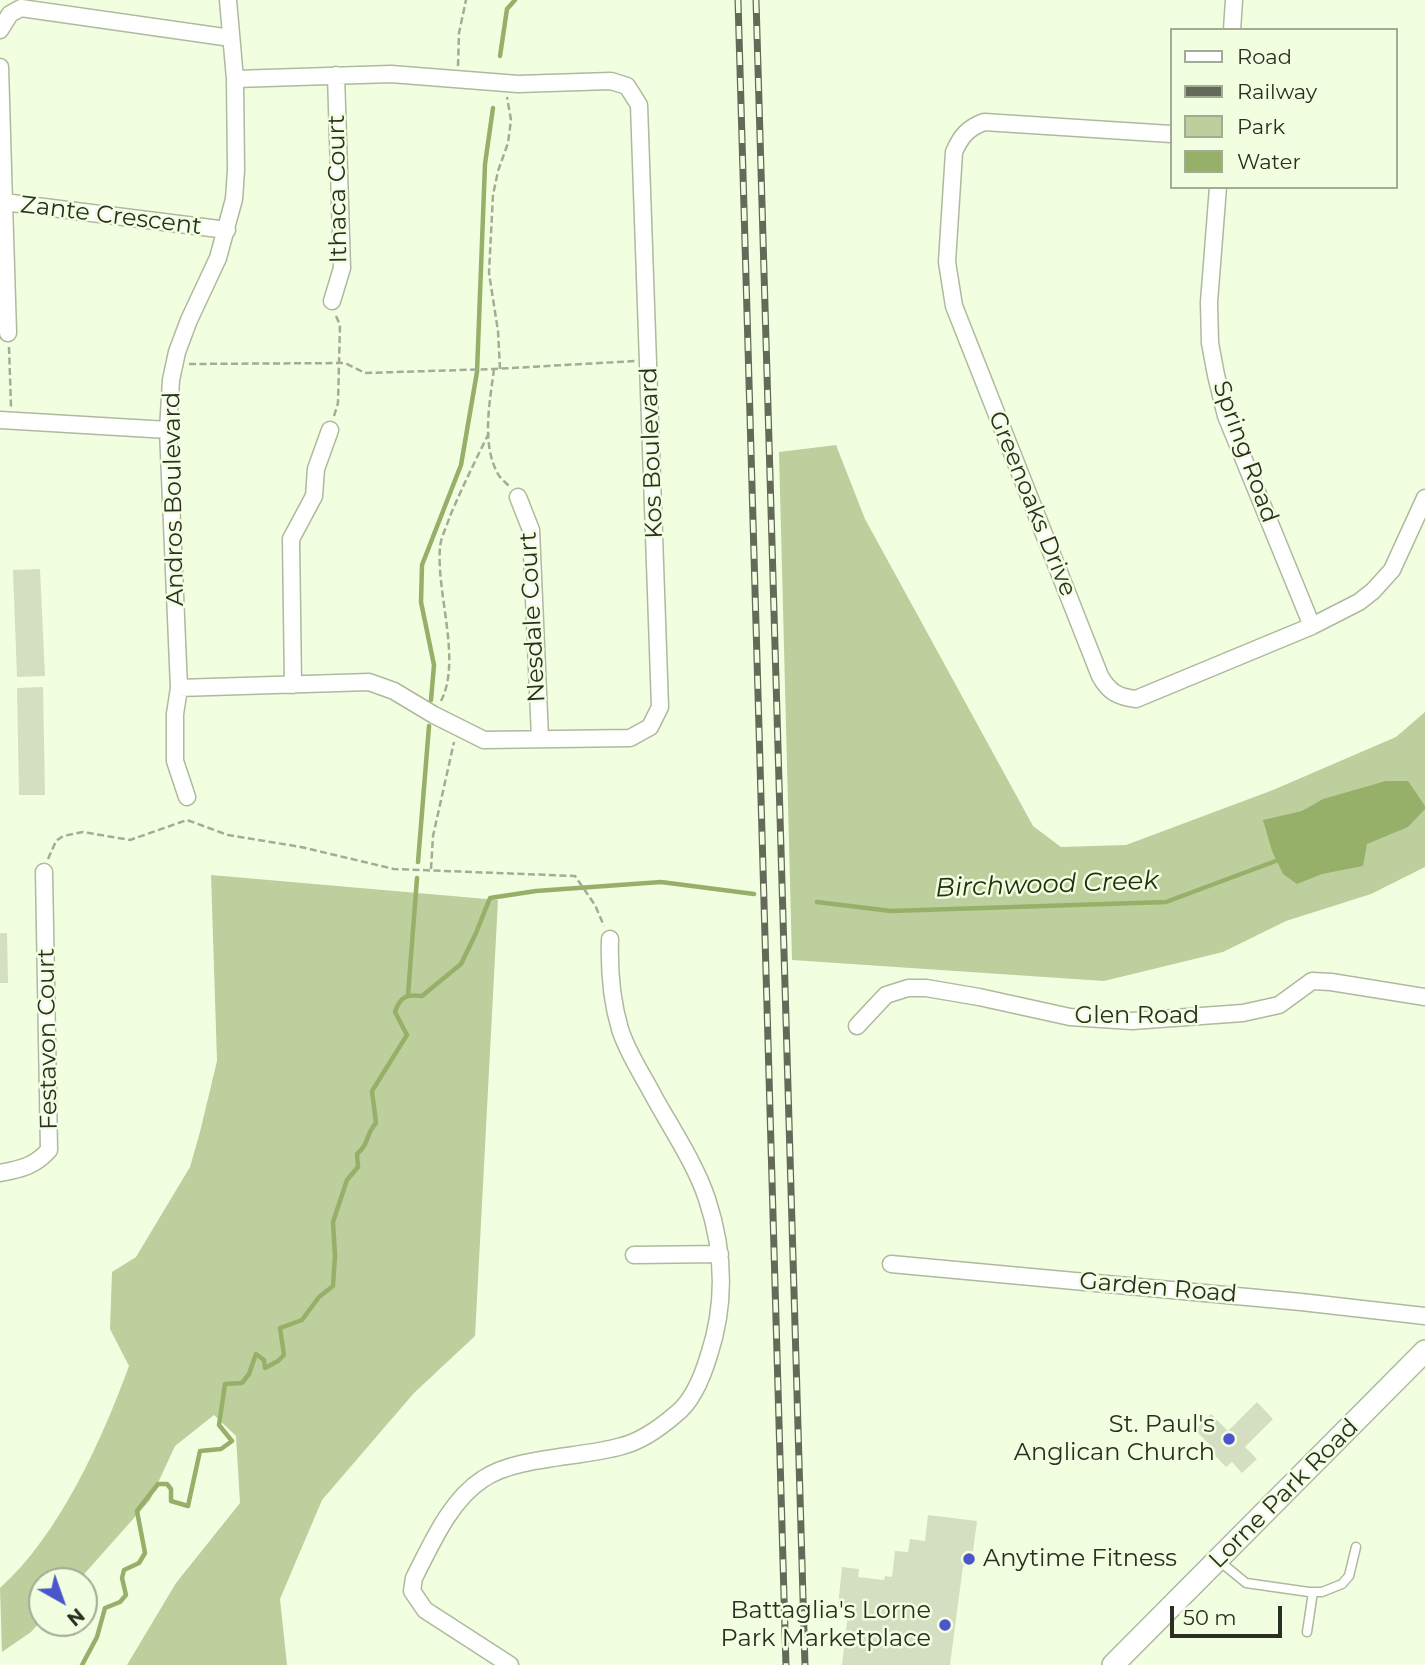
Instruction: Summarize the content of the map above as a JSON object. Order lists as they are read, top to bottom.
{
  "streets": {
    "street": [
      "Ithaca Court",
      "Zante Crescent",
      "Spring Road",
      "Kos Boulevard",
      "Andros Boulevard",
      "Greenoaks Drive",
      "Nesdale Court",
      "Glen Road",
      "Festavon Court",
      "Garden Road",
      "Lorne Park Road"
    ]
  },
  "crossings": [
    ["Ithaca Court", "Kos Boulevard"],
    ["Zante Crescent", "Andros Boulevard"],
    ["Spring Road", "Greenoaks Drive"],
    ["Kos Boulevard", "Andros Boulevard"],
    ["Kos Boulevard", "Nesdale Court"]
  ],
  "water": ["Birchwood Creek"],
  "places": ["St. Paul's Anglican Church", "Anytime Fitness", "Battaglia's Lorne Park Marketplace"],
  "legend": [
    "Road",
    "Railway",
    "Park",
    "Water"
  ],
  "scale_bar": "50 m",
  "north": "bottom right"
}
